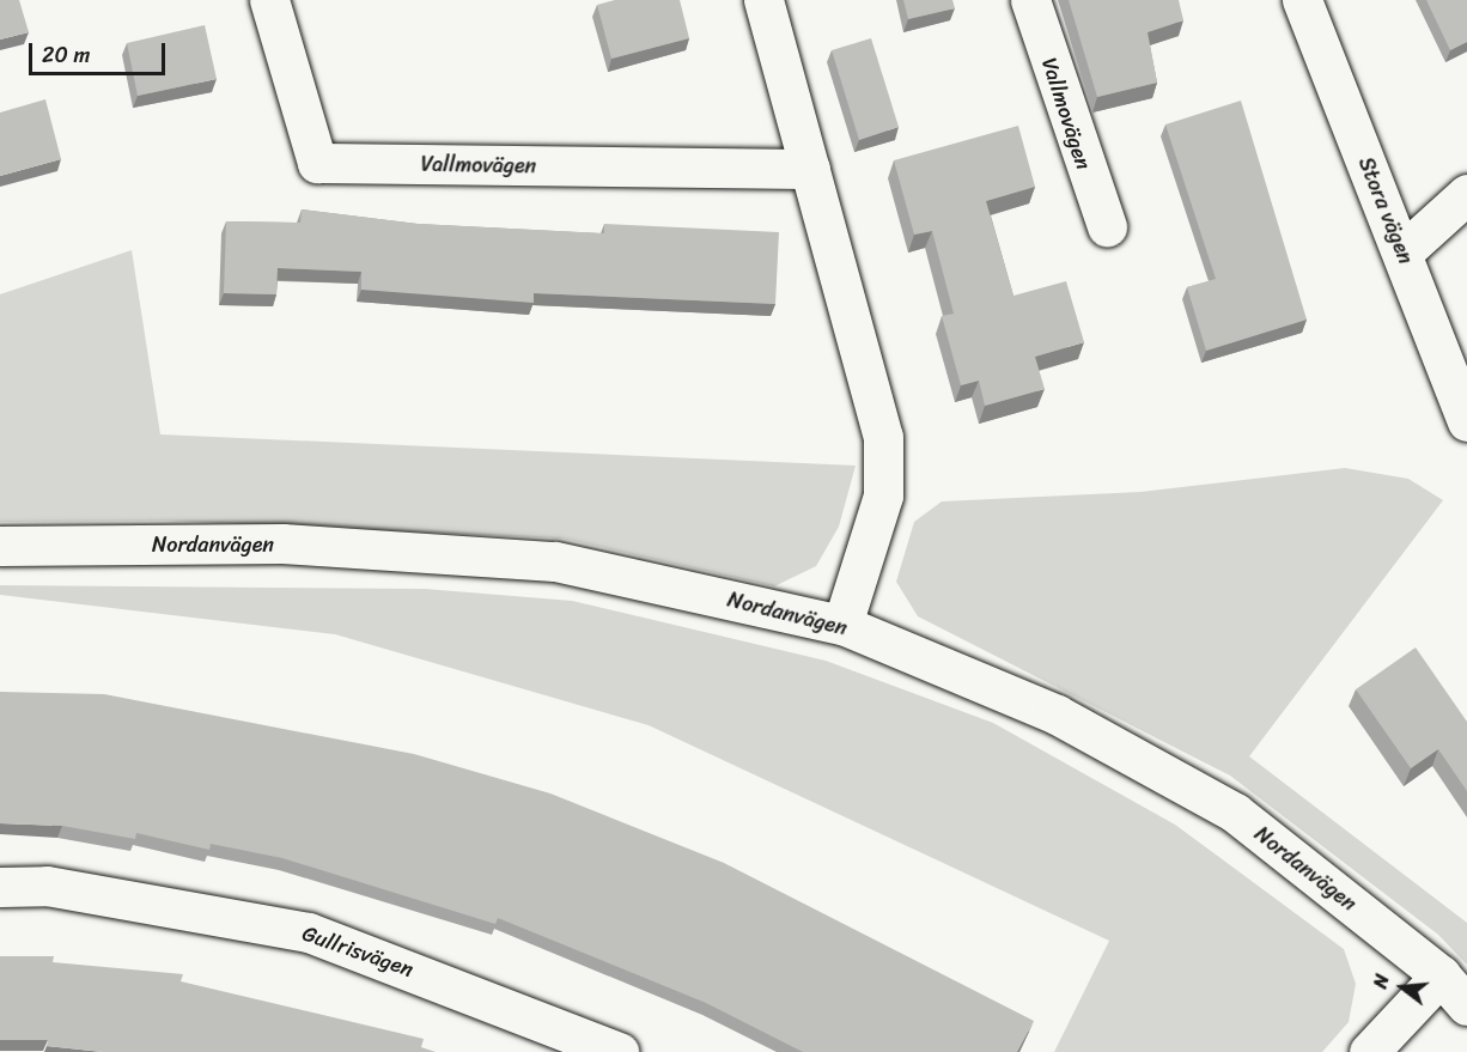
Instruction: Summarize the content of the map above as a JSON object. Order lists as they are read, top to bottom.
{
  "streets": {
    "street": [
      "Vallmovägen",
      "Stora vägen",
      "Nordanvägen",
      "Gullrisvägen"
    ]
  },
  "scale_bar": "20 m",
  "north": "left"
}
